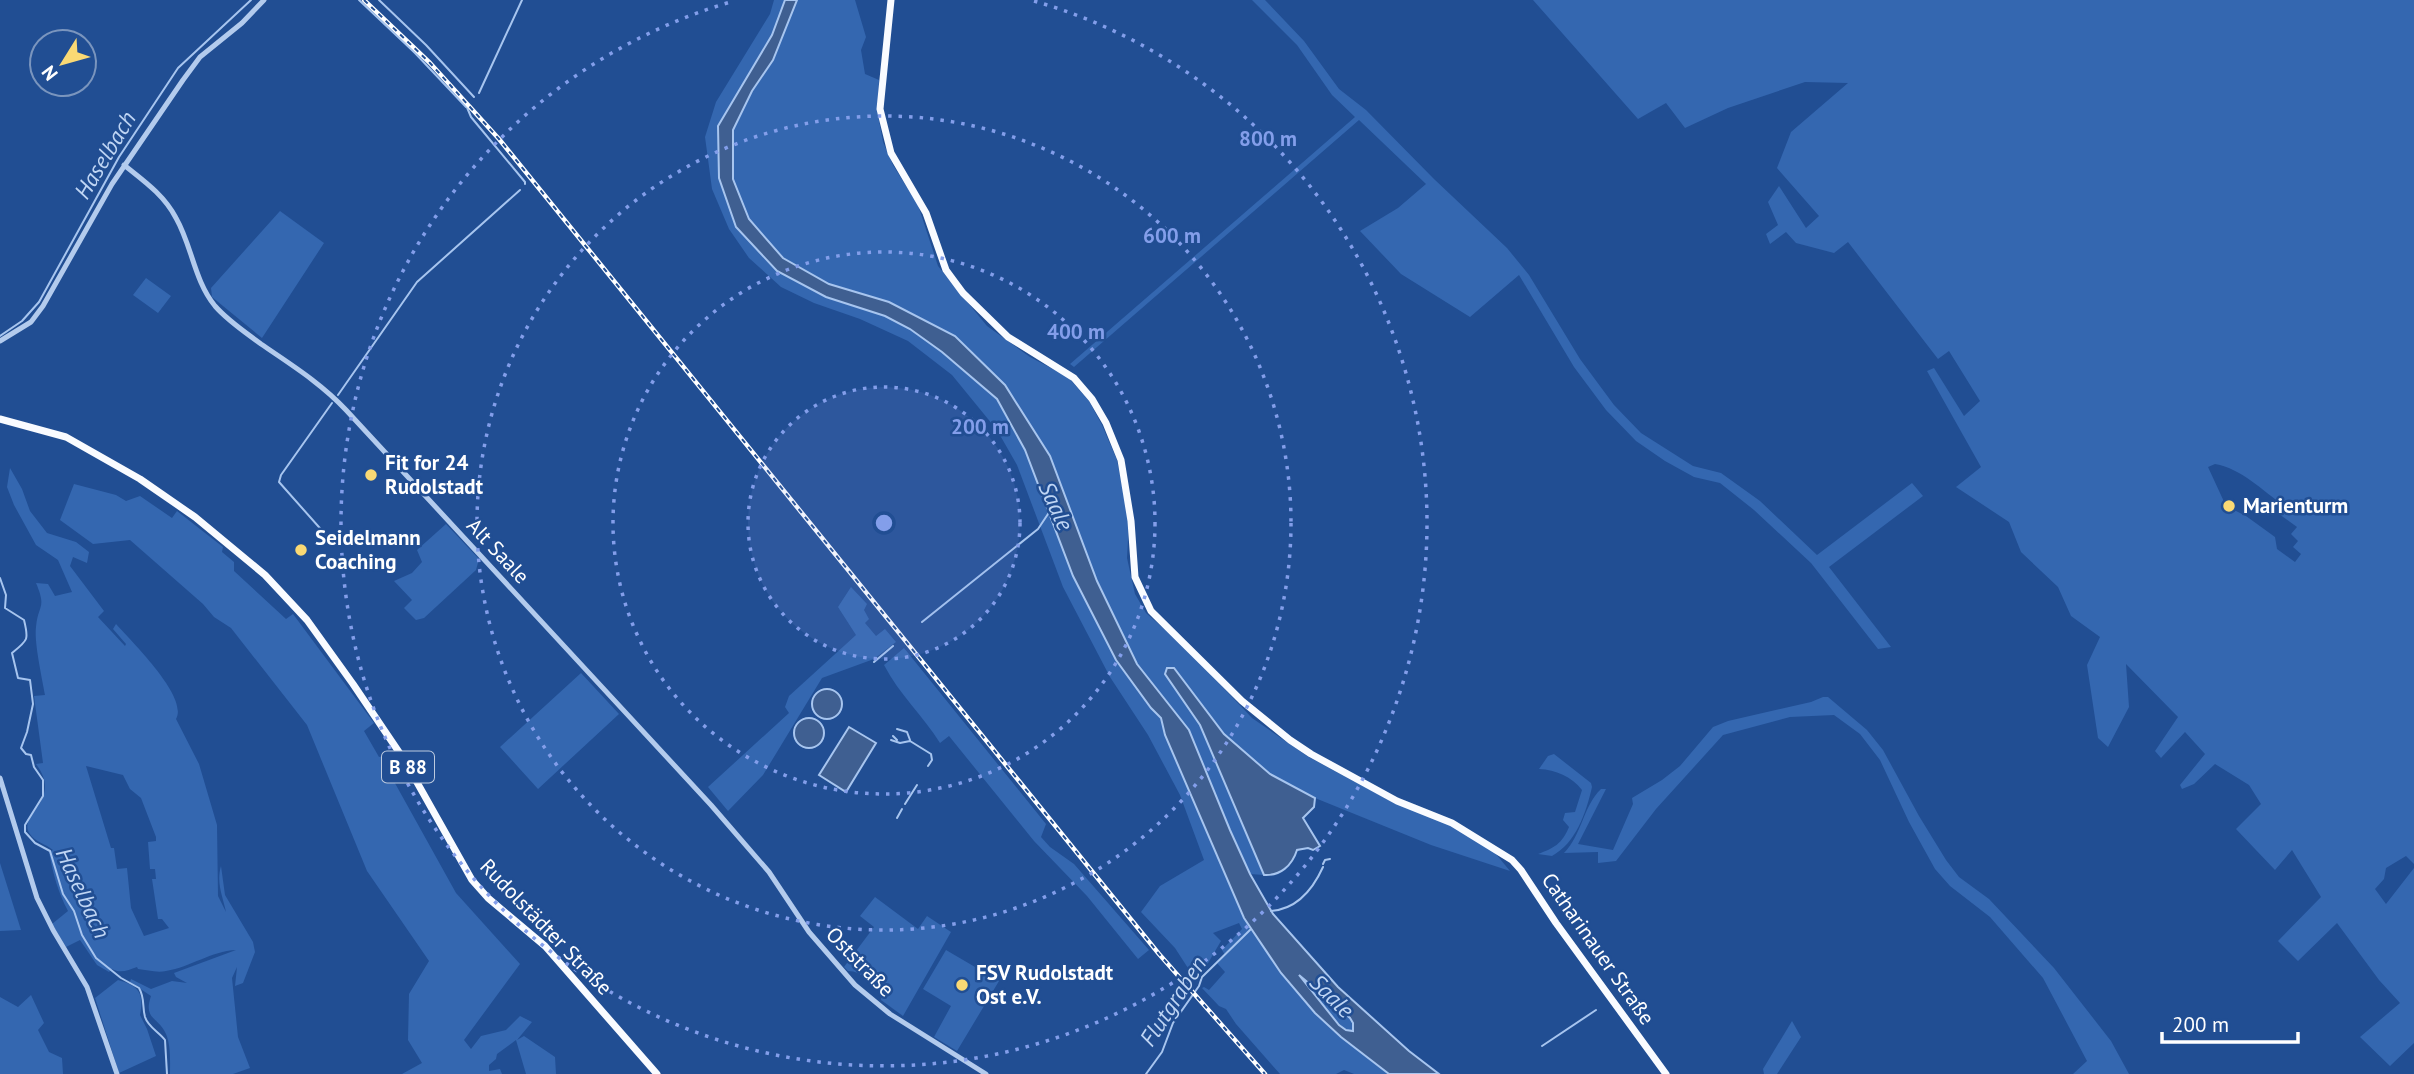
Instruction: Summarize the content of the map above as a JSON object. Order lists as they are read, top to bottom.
{
  "streets": {
    "main road": ["B 88", "Rudolstädter Straße", "Catharinauer Straße"],
    "street": ["Alt Saale", "Oststraße"]
  },
  "crossings": [
    ["Alt Saale", "Oststraße"]
  ],
  "water": ["Haselbach", "Saale", "Flutgraben"],
  "places": [
    "Fit for 24 Rudolstadt",
    "Marienturm",
    "Seidelmann Coaching",
    "FSV Rudolstadt Ost e.V."
  ],
  "scale_bar": "200 m",
  "north": "bottom left",
  "rings": [
    "800 m",
    "600 m",
    "400 m",
    "200 m"
  ]
}
